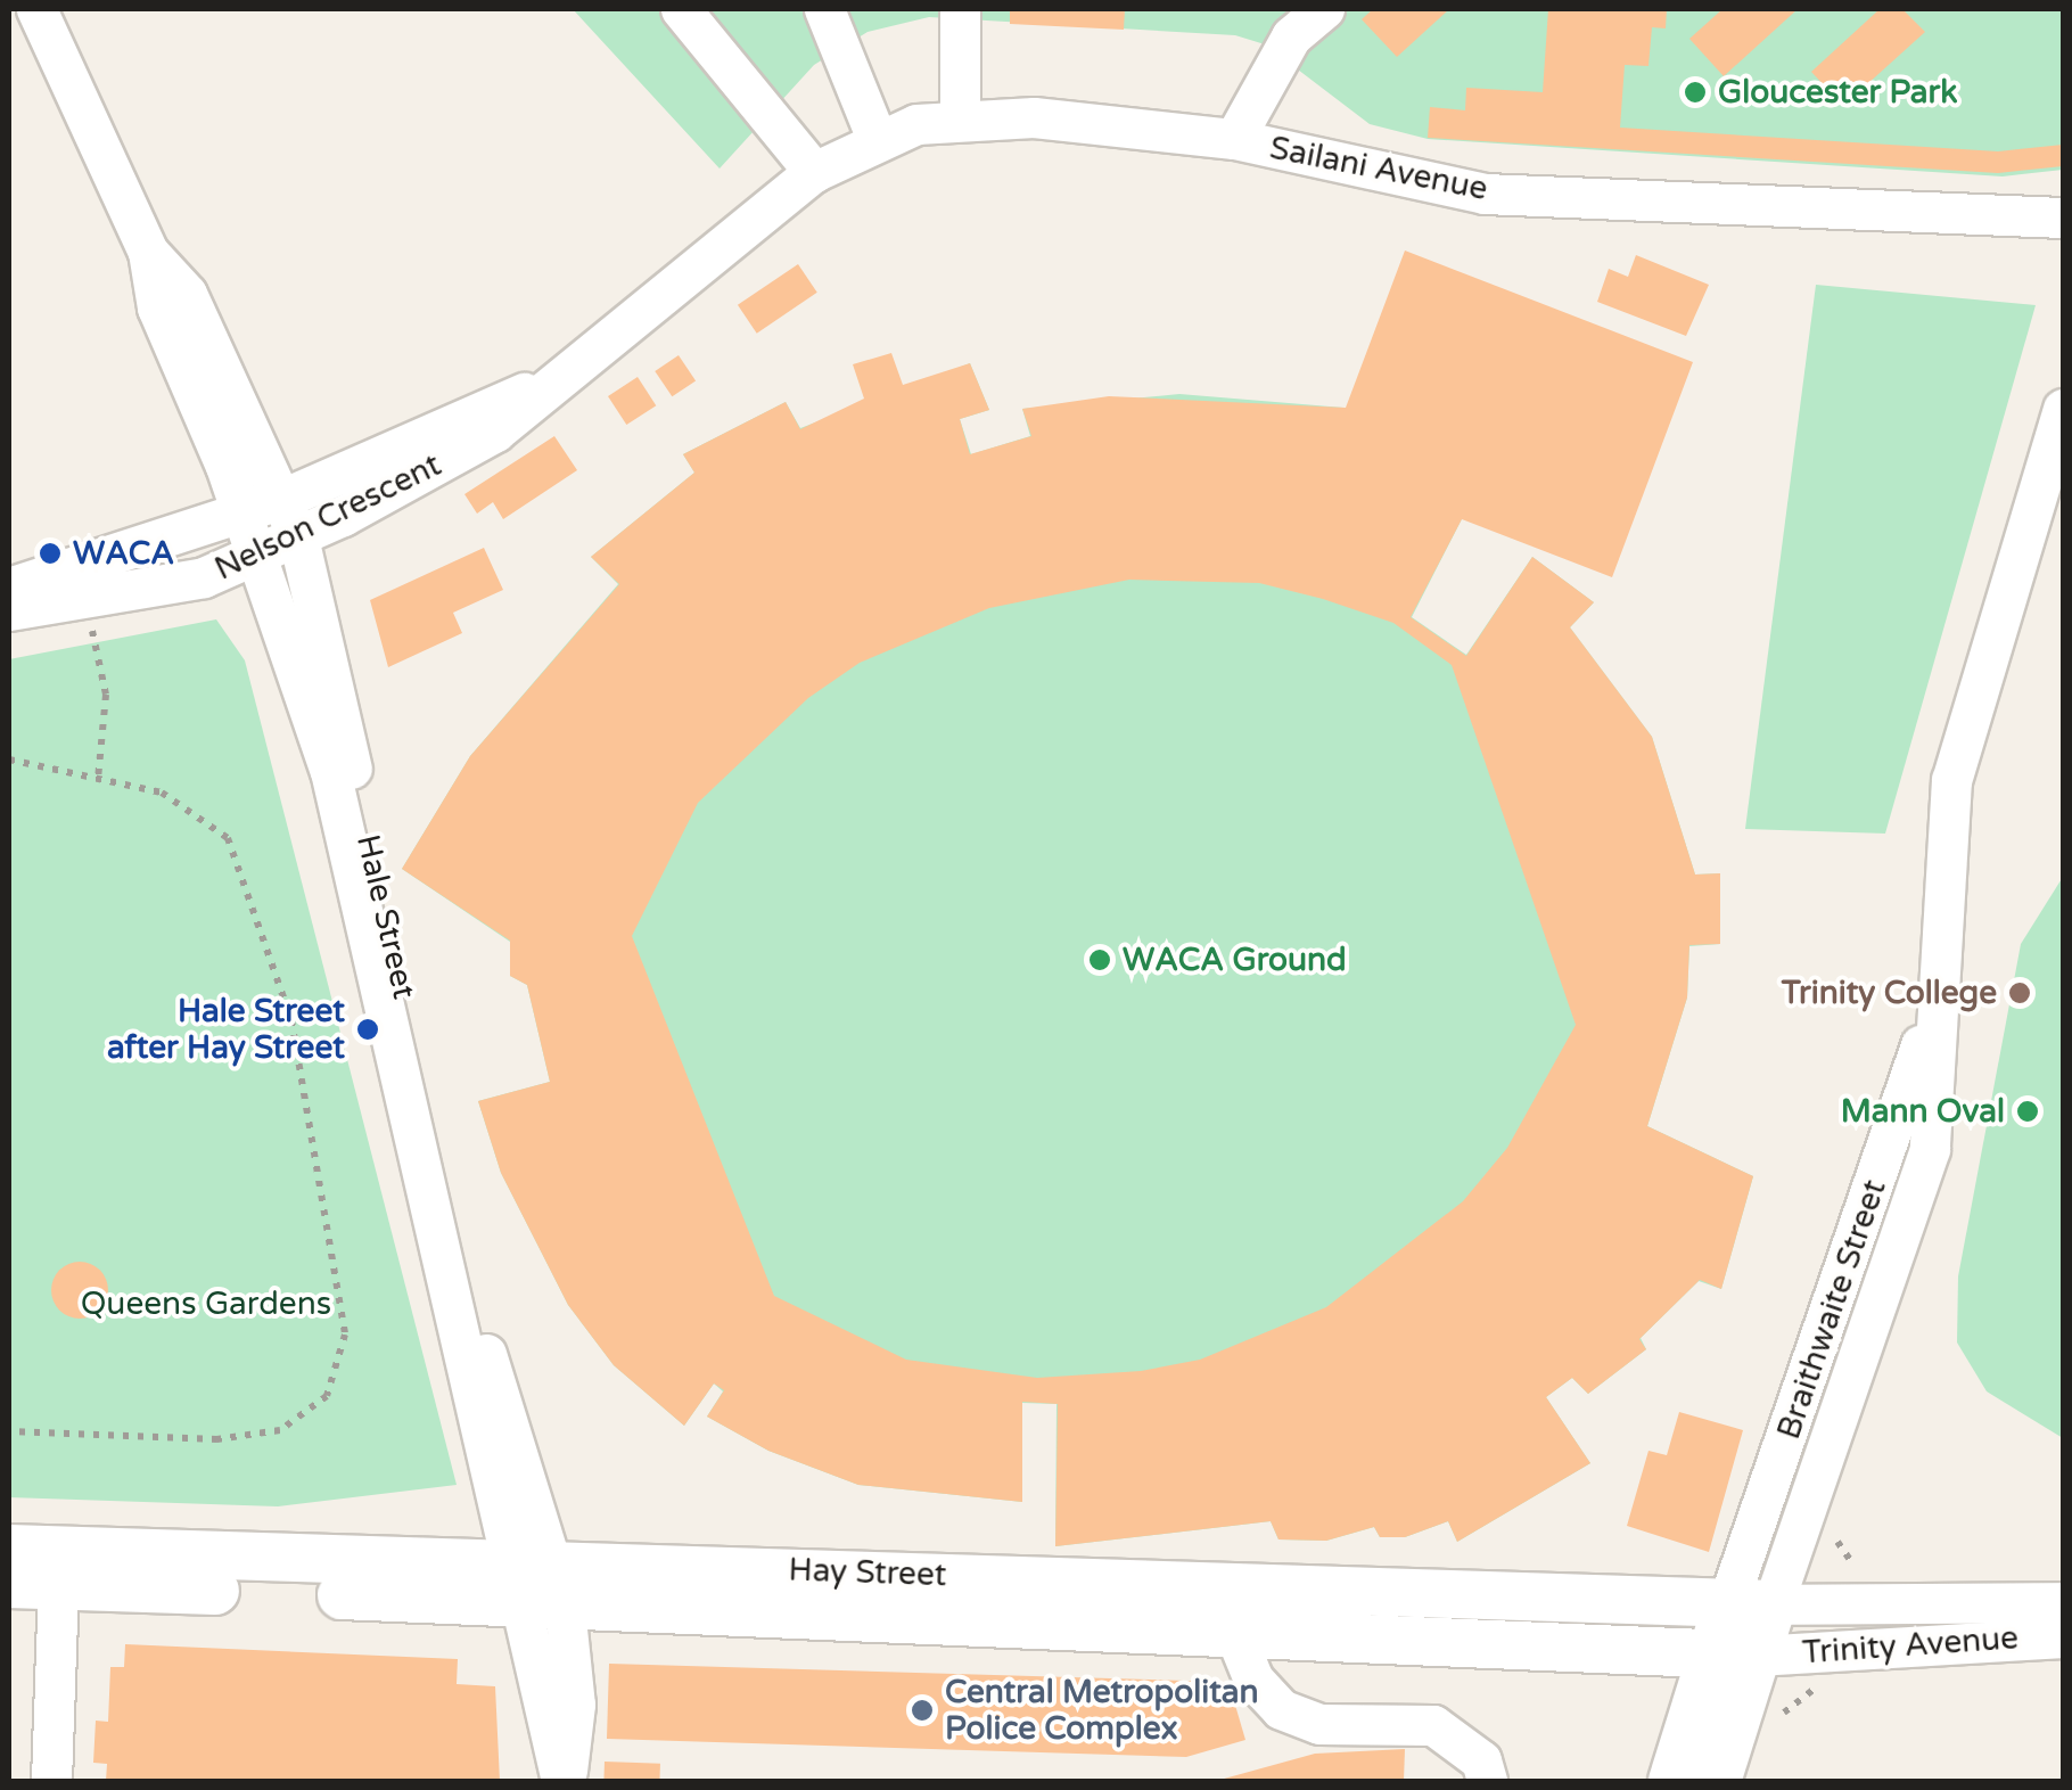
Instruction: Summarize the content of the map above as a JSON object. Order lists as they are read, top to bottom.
{
  "streets": {
    "main road": ["Hay Street"],
    "street": [
      "Sailani Avenue",
      "Nelson Crescent",
      "Hale Street",
      "Braithwaite Street",
      "Trinity Avenue"
    ]
  },
  "crossings": [
    ["Sailani Avenue", "Nelson Crescent"],
    ["Nelson Crescent", "Hale Street"],
    ["Hale Street", "Hay Street"],
    ["Braithwaite Street", "Hay Street"],
    ["Braithwaite Street", "Trinity Avenue"],
    ["Hay Street", "Trinity Avenue"]
  ],
  "parks": ["Queens Gardens"],
  "places": [
    "Gloucester Park",
    "WACA",
    "WACA Ground",
    "Trinity College",
    "Hale Street after Hay Street",
    "Mann Oval",
    "Central Metropolitan Police Complex"
  ]
}
